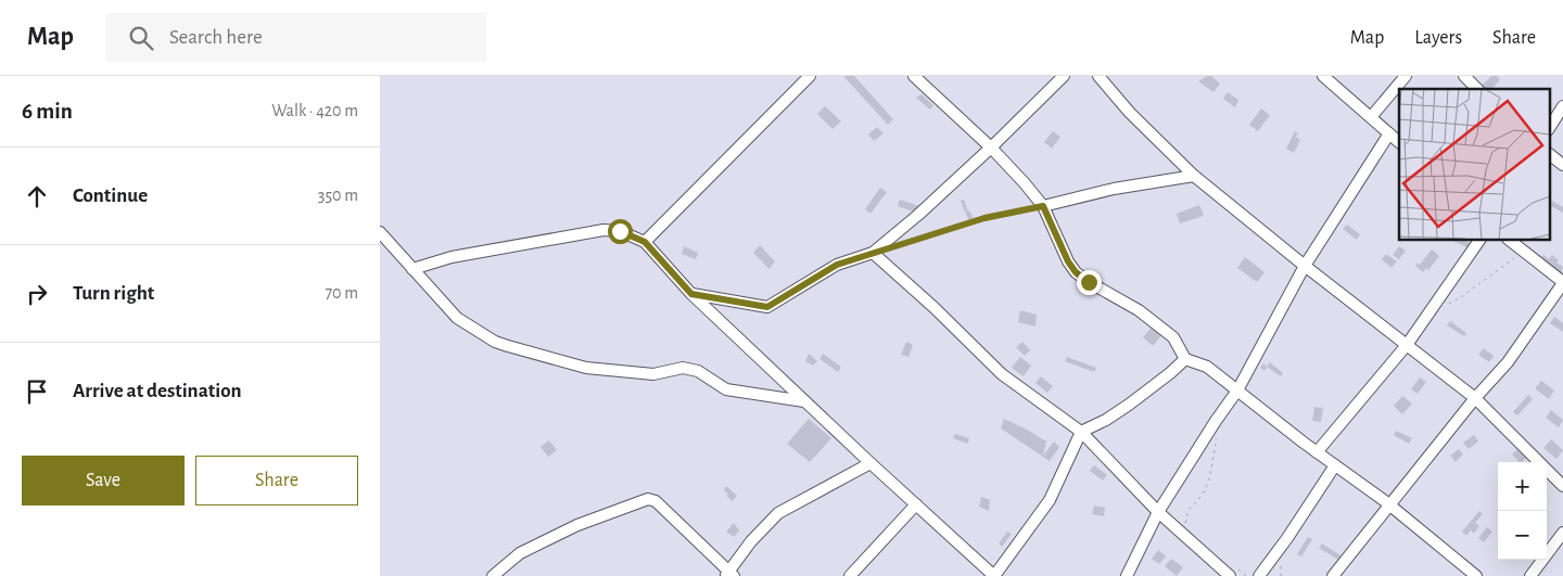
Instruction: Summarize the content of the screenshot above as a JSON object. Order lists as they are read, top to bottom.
{
  "page": {
    "header": "Map",
    "search": "Search here",
    "nav": ["Map", "Layers", "Share"],
    "heading": ["6 min", "Walk · 420 m"],
    "list": [
      ["Continue", "350 m"],
      ["Turn right", "70 m"],
      "Arrive at destination"
    ],
    "buttons": ["Save", "Share"],
    "map_buttons": ["+", "−"]
  }
}
